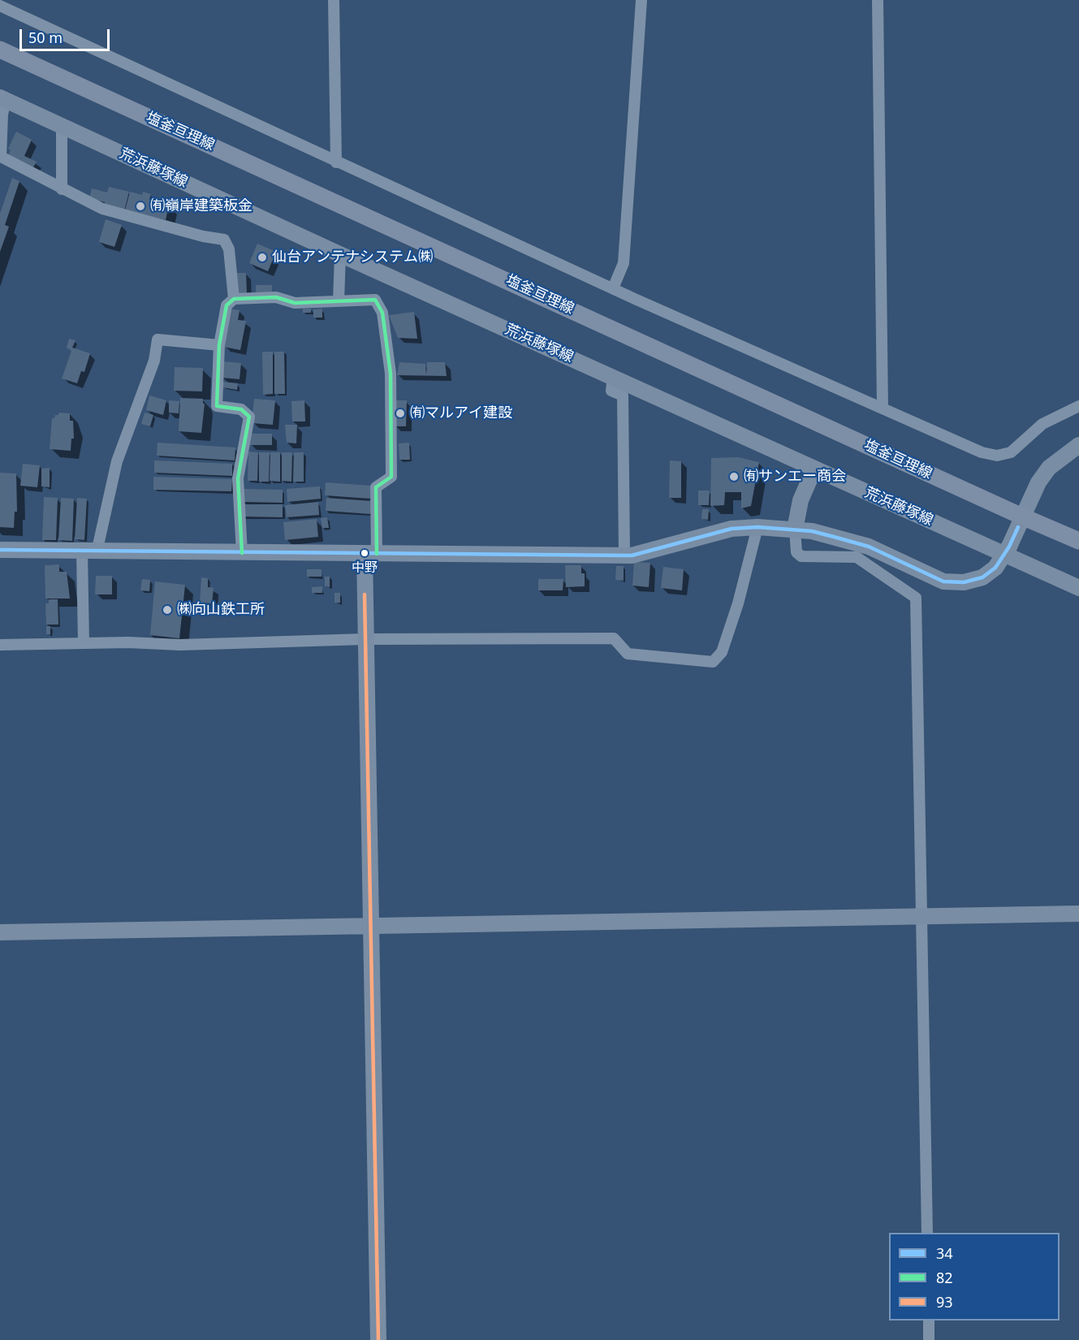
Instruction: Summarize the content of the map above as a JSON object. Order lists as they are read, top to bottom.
{
  "streets": {
    "main road": ["塩釜亘理線"],
    "street": ["荒浜藤塚線"]
  },
  "places": [
    "㈲嶺岸建築板金",
    "仙台アンテナシステム㈱",
    "㈲マルアイ建設",
    "㈲サンエー商会",
    "中野",
    "㈱向山鉄工所"
  ],
  "lines": ["transit line 82", "transit line 34", "transit line 93"],
  "legend": ["34", "82", "93"],
  "scale_bar": "50 m"
}
